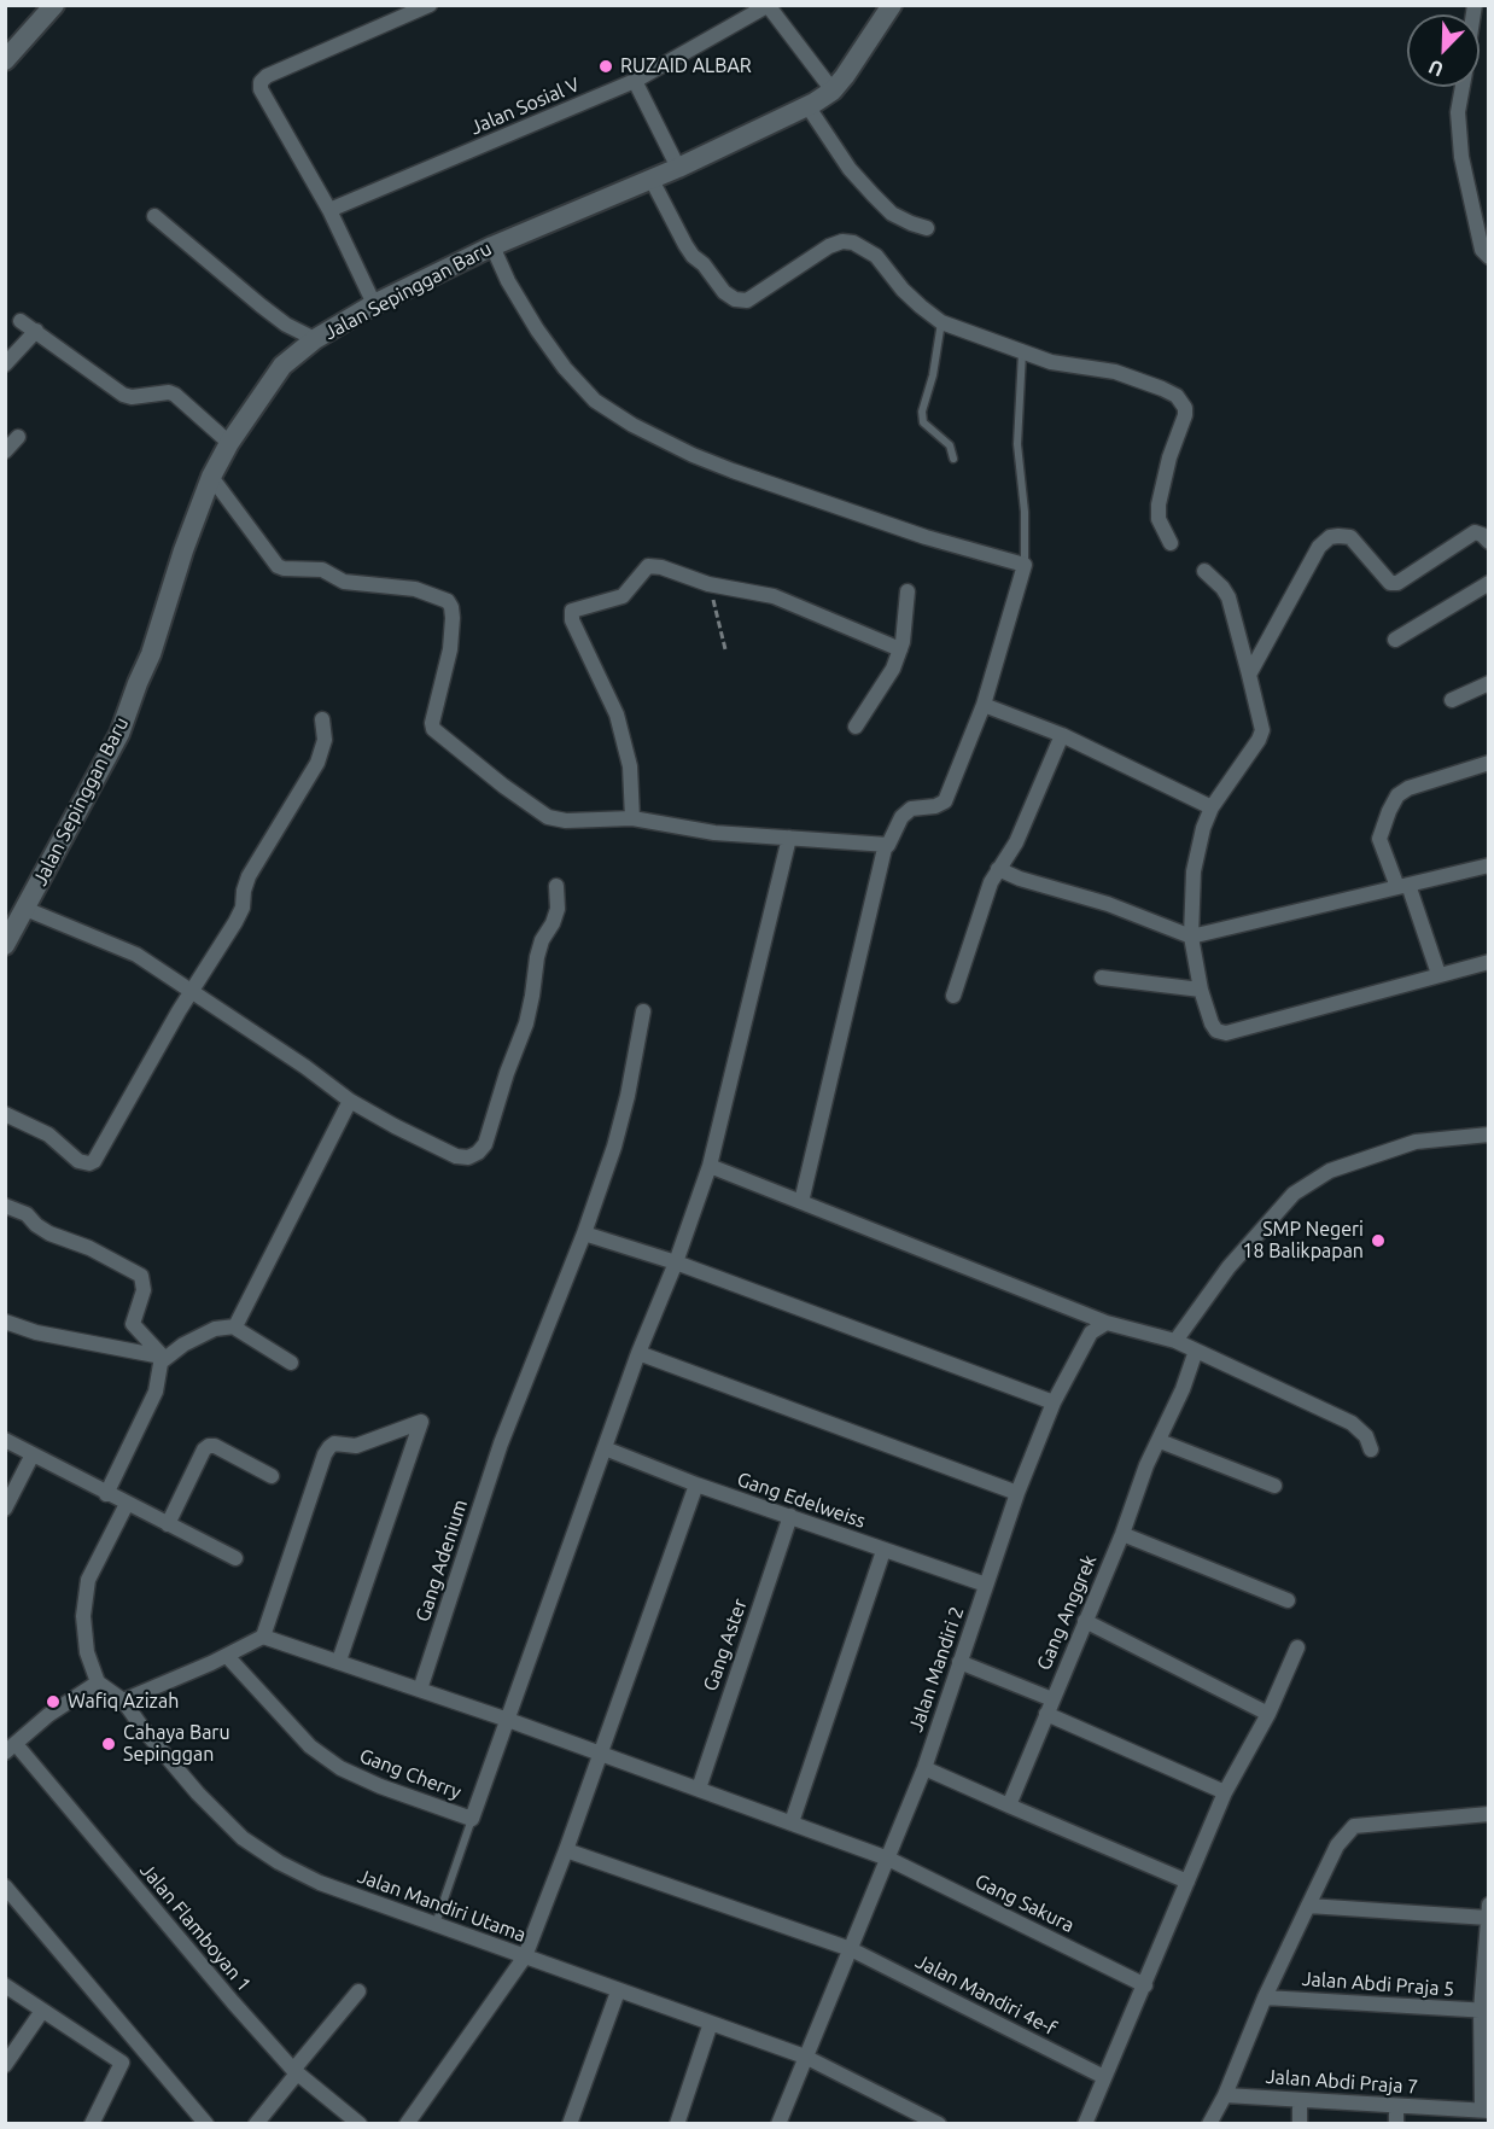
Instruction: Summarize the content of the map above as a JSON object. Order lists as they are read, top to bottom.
{
  "streets": {
    "street": [
      "Jalan Sosial V",
      "Jalan Sepinggan Baru",
      "Gang Edelweiss",
      "Gang Adenium",
      "Gang Anggrek",
      "Gang Aster",
      "Jalan Mandiri 2",
      "Gang Cherry",
      "Gang Sakura",
      "Jalan Mandiri Utama",
      "Jalan Flamboyan 1",
      "Jalan Abdi Praja 5",
      "Jalan Mandiri 4e-f",
      "Jalan Abdi Praja 7"
    ]
  },
  "crossings": [
    ["Gang Edelweiss", "Gang Aster"],
    ["Gang Edelweiss", "Jalan Mandiri 2"],
    ["Gang Adenium", "Gang Sakura"],
    ["Gang Aster", "Gang Sakura"],
    ["Jalan Mandiri 2", "Gang Sakura"],
    ["Jalan Mandiri 2", "Jalan Mandiri Utama"],
    ["Jalan Mandiri 2", "Jalan Mandiri 4e-f"],
    ["Gang Cherry", "Jalan Mandiri Utama"]
  ],
  "places": [
    "RUZAID ALBAR",
    "SMP Negeri 18 Balikpapan",
    "Wafiq Azizah",
    "Cahaya Baru Sepinggan"
  ],
  "north": "bottom left"
}
